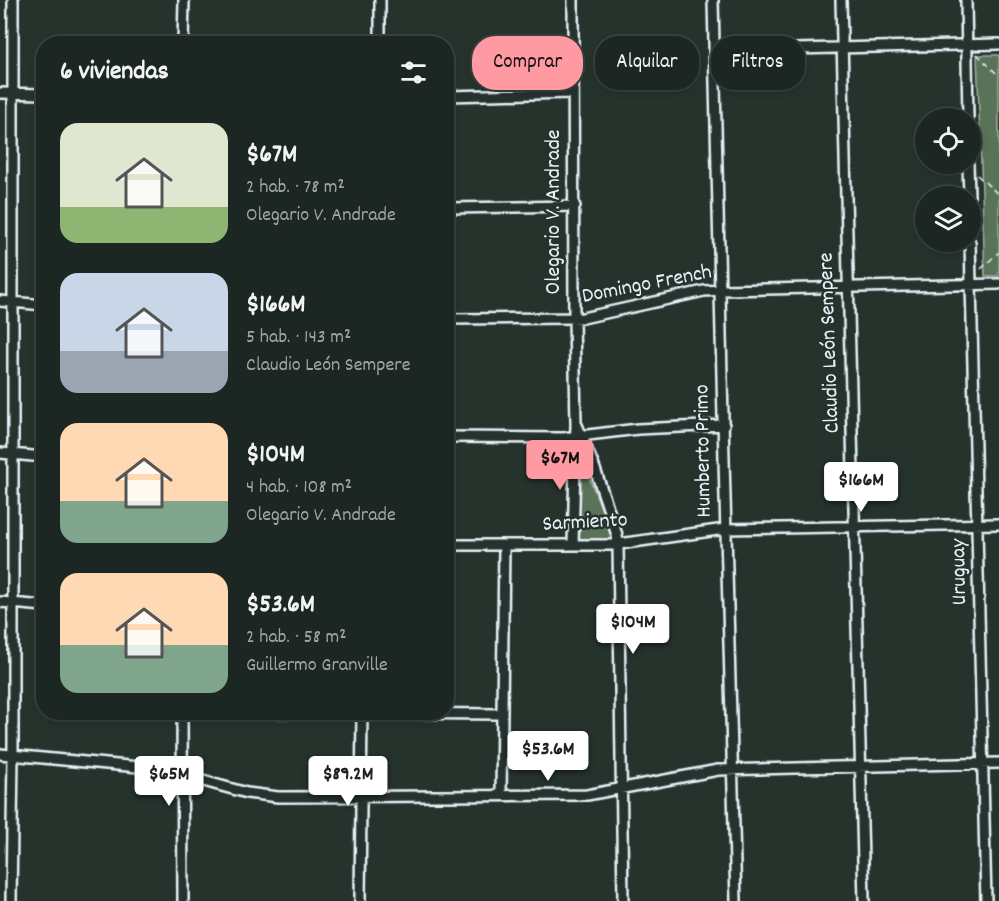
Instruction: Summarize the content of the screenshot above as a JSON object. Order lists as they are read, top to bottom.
{
  "streets": {
    "street": [
      "Olegario V. Andrade",
      "Domingo French",
      "Claudio León Sempere",
      "Humberto Primo",
      "Sarmiento",
      "Uruguay"
    ]
  },
  "crossings": [
    ["Olegario V. Andrade", "Domingo French"],
    ["Olegario V. Andrade", "Sarmiento"],
    ["Domingo French", "Claudio León Sempere"],
    ["Domingo French", "Humberto Primo"],
    ["Domingo French", "Uruguay"],
    ["Claudio León Sempere", "Sarmiento"],
    ["Humberto Primo", "Sarmiento"],
    ["Sarmiento", "Uruguay"]
  ],
  "page": {
    "chip": ["Comprar", "Alquilar", "Filtros"],
    "heading": "6 viviendas",
    "list": [
      {
        "name": "$67M",
        "note": "2 hab. · 78 m² · Olegario V. Andrade"
      },
      {
        "name": "$166M",
        "note": "5 hab. · 143 m² · Claudio León Sempere"
      },
      {
        "name": "$104M",
        "note": "4 hab. · 108 m² · Olegario V. Andrade"
      },
      {
        "name": "$53.6M",
        "note": "2 hab. · 58 m² · Guillermo Granville"
      }
    ],
    "price": [
      "$67M",
      "$166M",
      "$104M",
      "$53.6M",
      "$65M",
      "$89.2M"
    ]
  }
}
